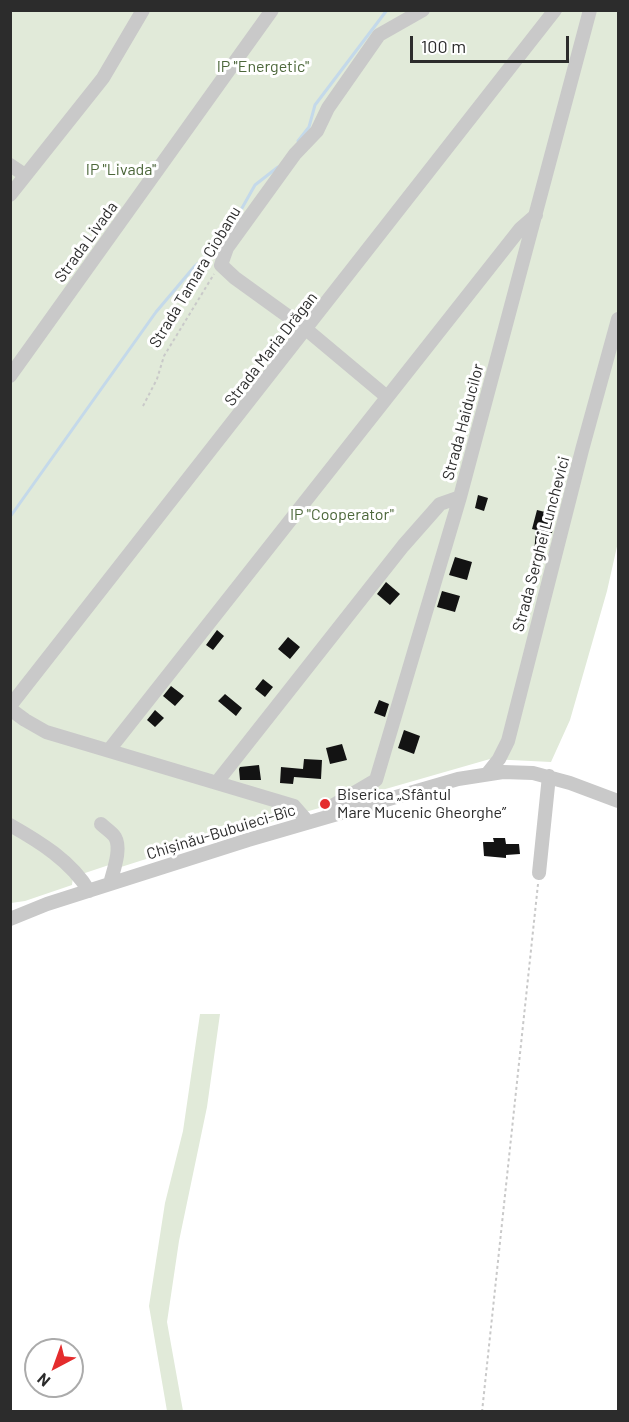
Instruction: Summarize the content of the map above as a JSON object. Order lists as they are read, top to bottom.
{
  "streets": {
    "street": [
      "Strada Livada",
      "Strada Tamara Ciobanu",
      "Strada Maria Drăgan",
      "Strada Haiducilor",
      "Strada Serghei Lunchevici",
      "Chișinău-Bubuieci-Bîc"
    ]
  },
  "crossings": [
    ["Strada Haiducilor", "Chișinău-Bubuieci-Bîc"],
    ["Strada Serghei Lunchevici", "Chișinău-Bubuieci-Bîc"]
  ],
  "parks": ["IP \"Energetic\"", "IP \"Livada\"", "IP \"Cooperator\""],
  "places": ["Biserica „Sfântul Mare Mucenic Gheorghe”"],
  "scale_bar": "100 m",
  "north": "bottom left"
}
